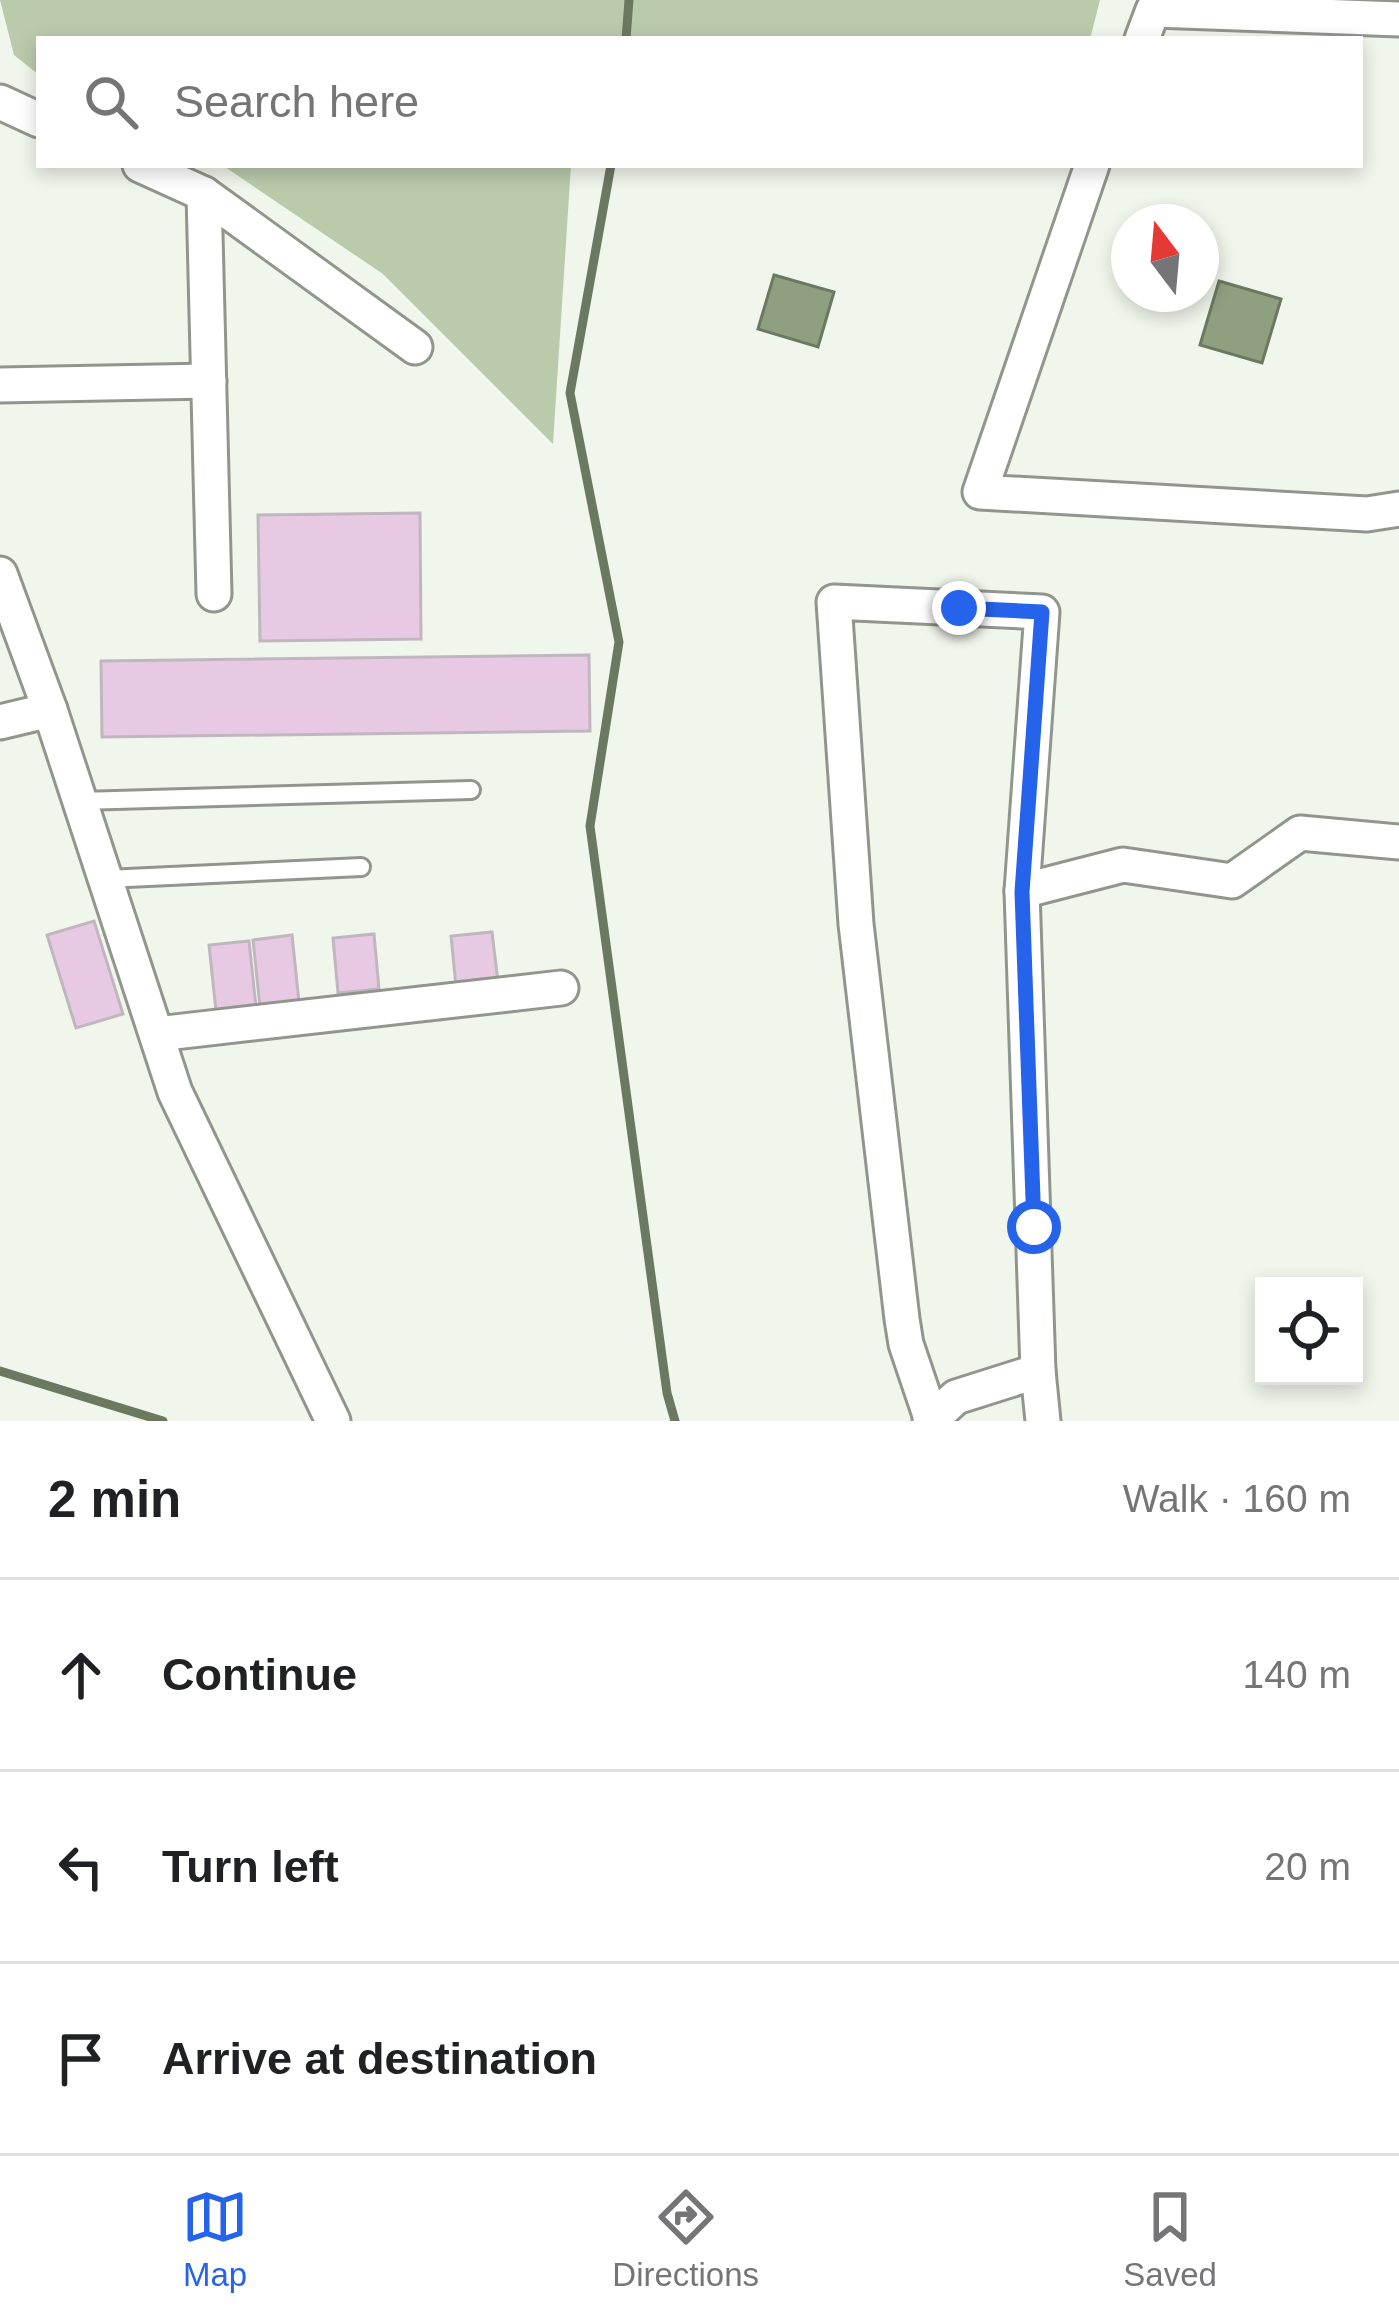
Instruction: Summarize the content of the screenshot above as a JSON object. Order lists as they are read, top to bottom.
{
  "north": "top",
  "page": {
    "search": "Search here",
    "heading": ["2 min", "Walk · 160 m"],
    "list": [
      ["Continue", "140 m"],
      ["Turn left", "20 m"],
      "Arrive at destination"
    ],
    "nav": ["Map", "Directions", "Saved"]
  }
}
